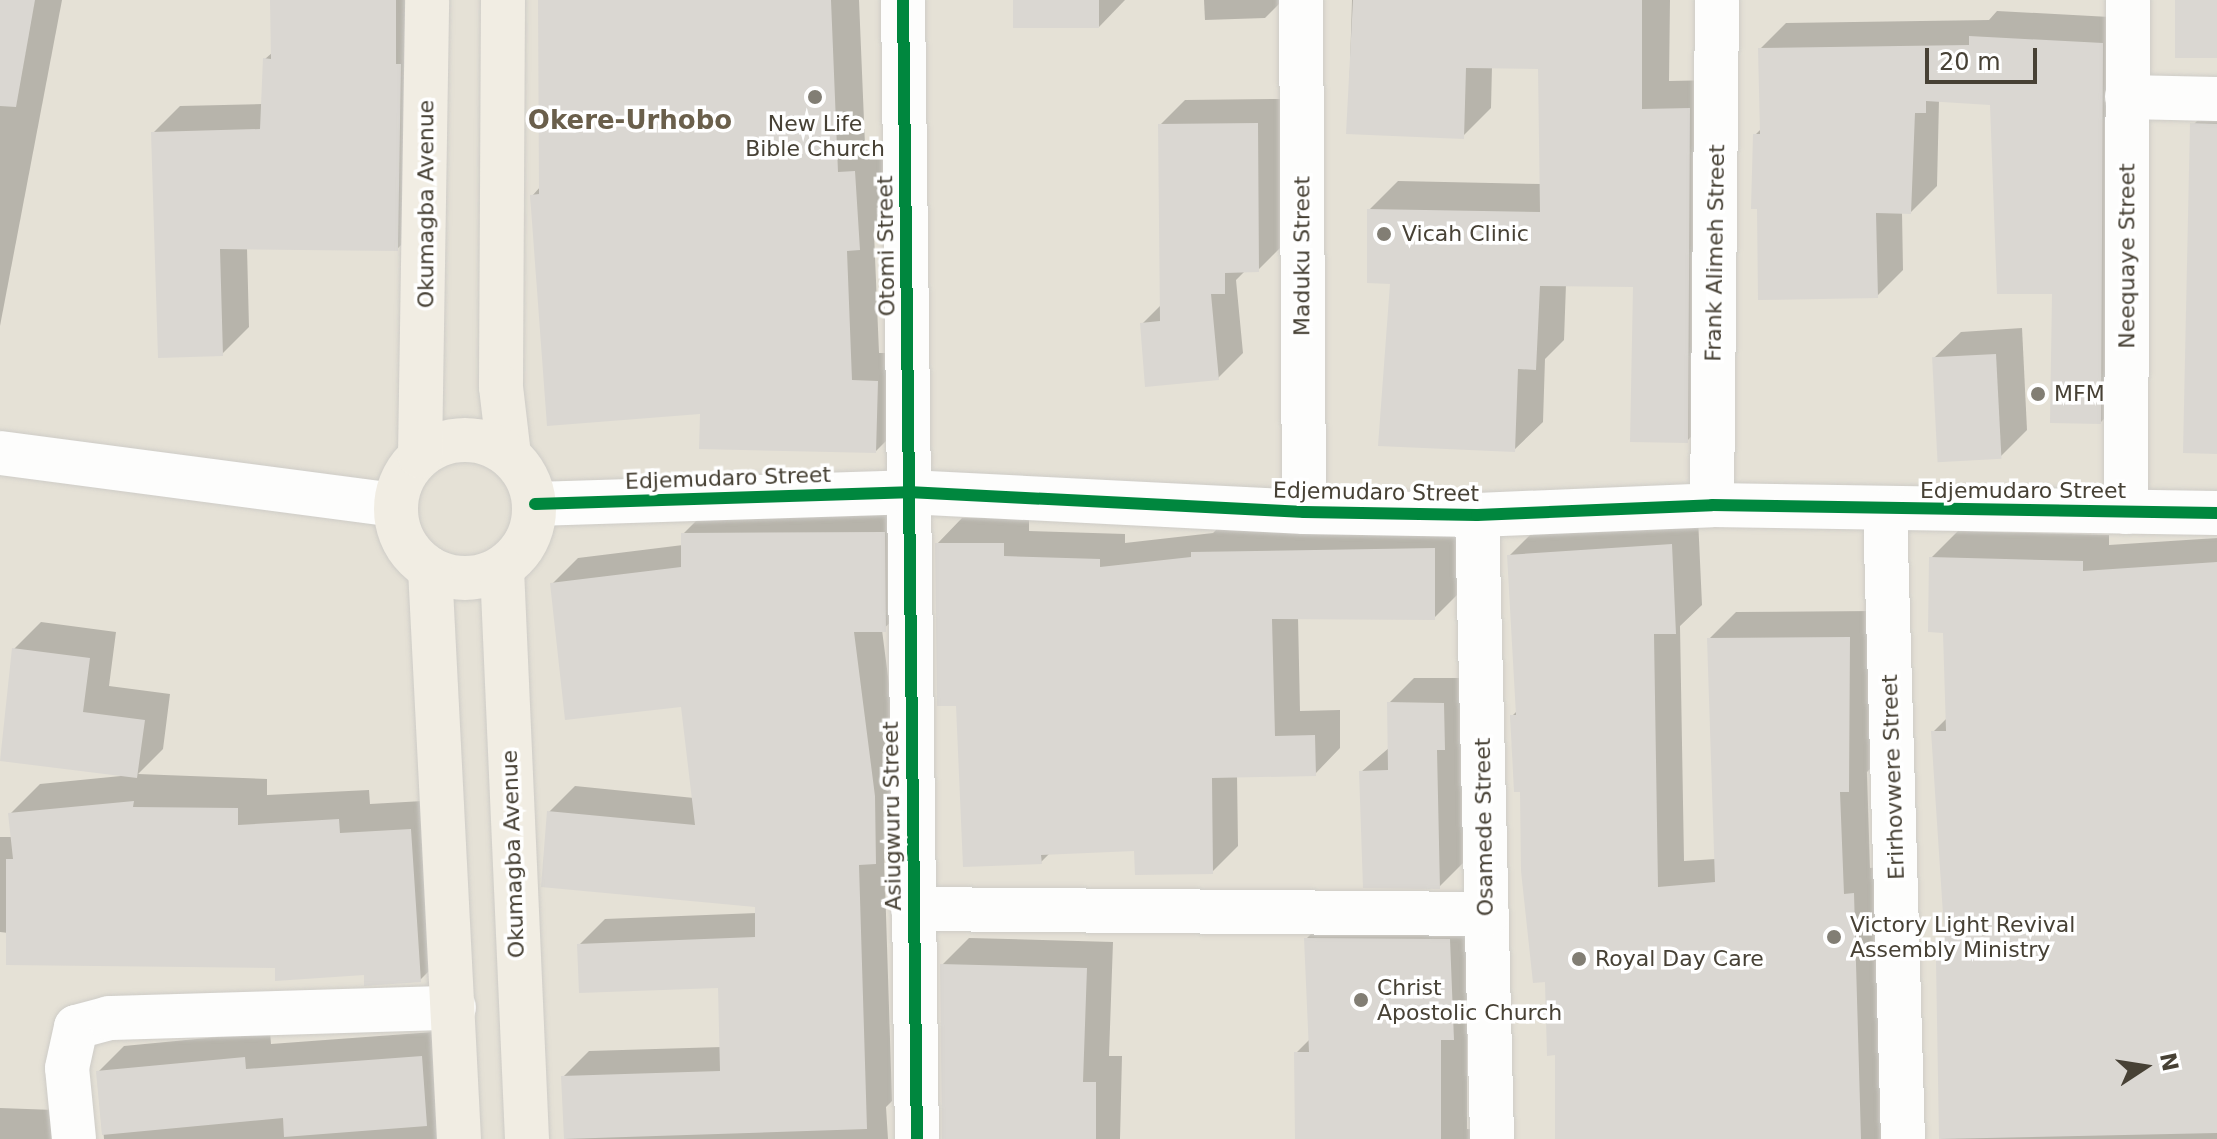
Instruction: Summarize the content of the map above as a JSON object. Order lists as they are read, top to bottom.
{
  "streets": {
    "main road": ["Okumagba Avenue"],
    "street": [
      "Otomi Street",
      "Frank Alimeh Street",
      "Maduku Street",
      "Neequaye Street",
      "Edjemudaro Street",
      "Erirhovwere Street",
      "Asiugwuru Street",
      "Osamede Street"
    ]
  },
  "crossings": [
    ["Okumagba Avenue", "Edjemudaro Street"],
    ["Otomi Street", "Edjemudaro Street"],
    ["Otomi Street", "Asiugwuru Street"],
    ["Frank Alimeh Street", "Edjemudaro Street"],
    ["Maduku Street", "Edjemudaro Street"],
    ["Neequaye Street", "Edjemudaro Street"],
    ["Edjemudaro Street", "Erirhovwere Street"],
    ["Edjemudaro Street", "Asiugwuru Street"],
    ["Edjemudaro Street", "Osamede Street"]
  ],
  "districts": ["Okere-Urhobo"],
  "places": [
    "New Life Bible Church",
    "Vicah Clinic",
    "MFM",
    "Victory Light Revival Assembly Ministry",
    "Royal Day Care",
    "Christ Apostolic Church"
  ],
  "scale_bar": "20 m",
  "north": "right"
}
